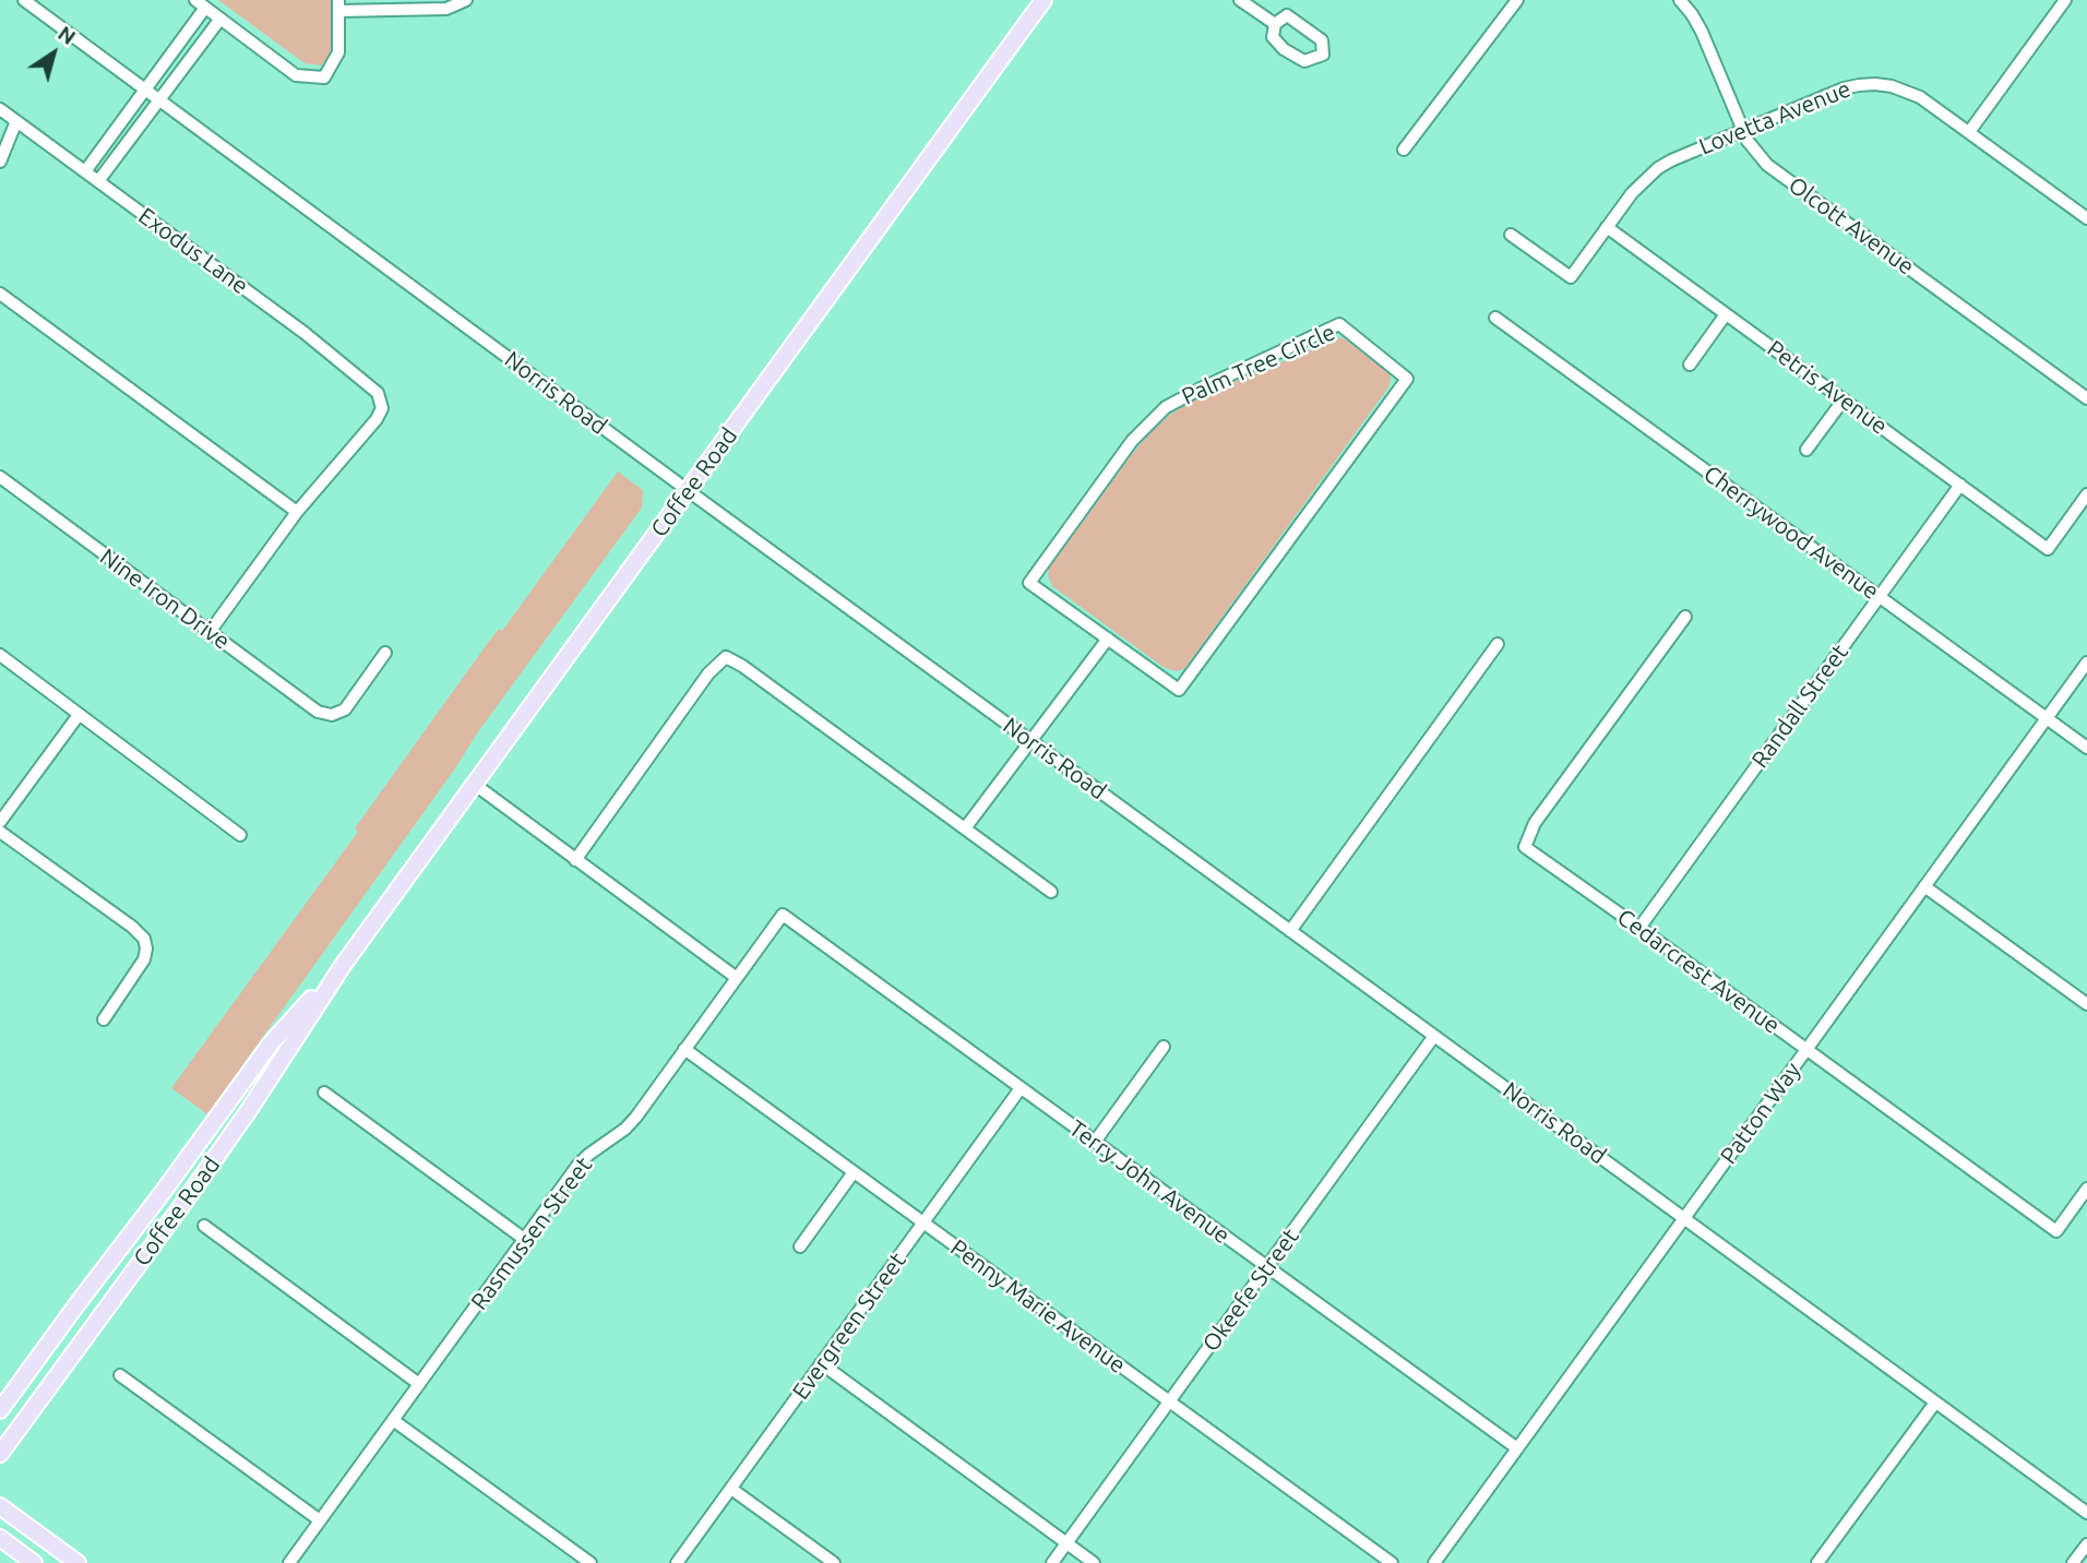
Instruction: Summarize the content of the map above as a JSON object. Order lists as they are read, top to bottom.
{
  "streets": {
    "main road": ["Coffee Road"],
    "street": [
      "Lovetta Avenue",
      "Olcott Avenue",
      "Exodus Lane",
      "Palm Tree Circle",
      "Petris Avenue",
      "Norris Road",
      "Cherrywood Avenue",
      "Nine Iron Drive",
      "Randall Street",
      "Cedarcrest Avenue",
      "Patton Way",
      "Terry John Avenue",
      "Rasmussen Street",
      "Okeefe Street",
      "Penny Marie Avenue",
      "Evergreen Street"
    ]
  },
  "crossings": [
    ["Lovetta Avenue", "Olcott Avenue"],
    ["Lovetta Avenue", "Petris Avenue"],
    ["Petris Avenue", "Randall Street"],
    ["Norris Road", "Coffee Road"],
    ["Norris Road", "Patton Way"],
    ["Norris Road", "Okeefe Street"],
    ["Cherrywood Avenue", "Randall Street"],
    ["Cherrywood Avenue", "Patton Way"],
    ["Randall Street", "Cedarcrest Avenue"],
    ["Cedarcrest Avenue", "Patton Way"],
    ["Patton Way", "Terry John Avenue"],
    ["Terry John Avenue", "Rasmussen Street"],
    ["Terry John Avenue", "Okeefe Street"],
    ["Terry John Avenue", "Evergreen Street"],
    ["Rasmussen Street", "Penny Marie Avenue"],
    ["Okeefe Street", "Penny Marie Avenue"],
    ["Penny Marie Avenue", "Evergreen Street"]
  ],
  "north": "top right"
}
